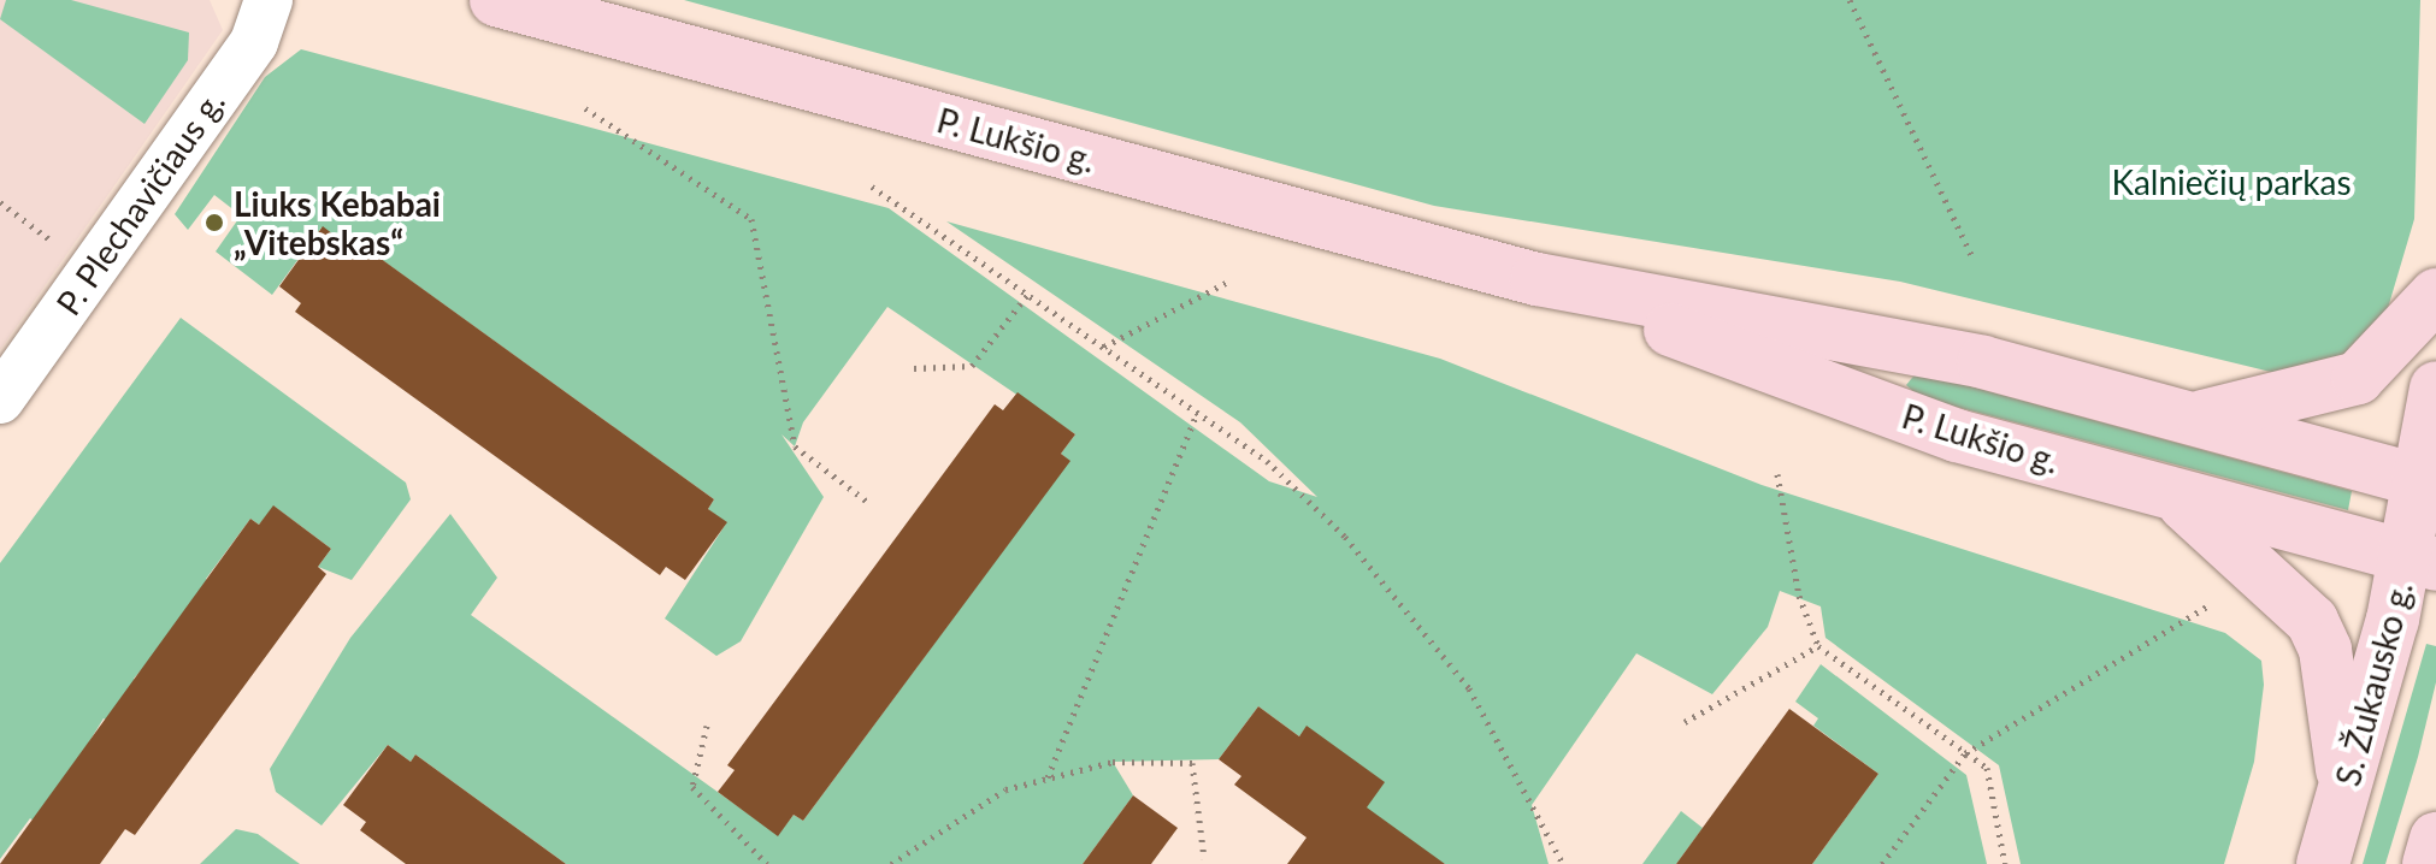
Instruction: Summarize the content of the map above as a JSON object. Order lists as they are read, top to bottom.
{
  "streets": {
    "main road": ["P. Lukšio g.", "S. Žukausko g."],
    "street": ["P. Plechavičiaus g."]
  },
  "crossings": [
    ["P. Lukšio g.", "S. Žukausko g."]
  ],
  "parks": ["Kalniečių parkas"],
  "places": ["Liuks Kebabai „Vitebskas“"]
}
